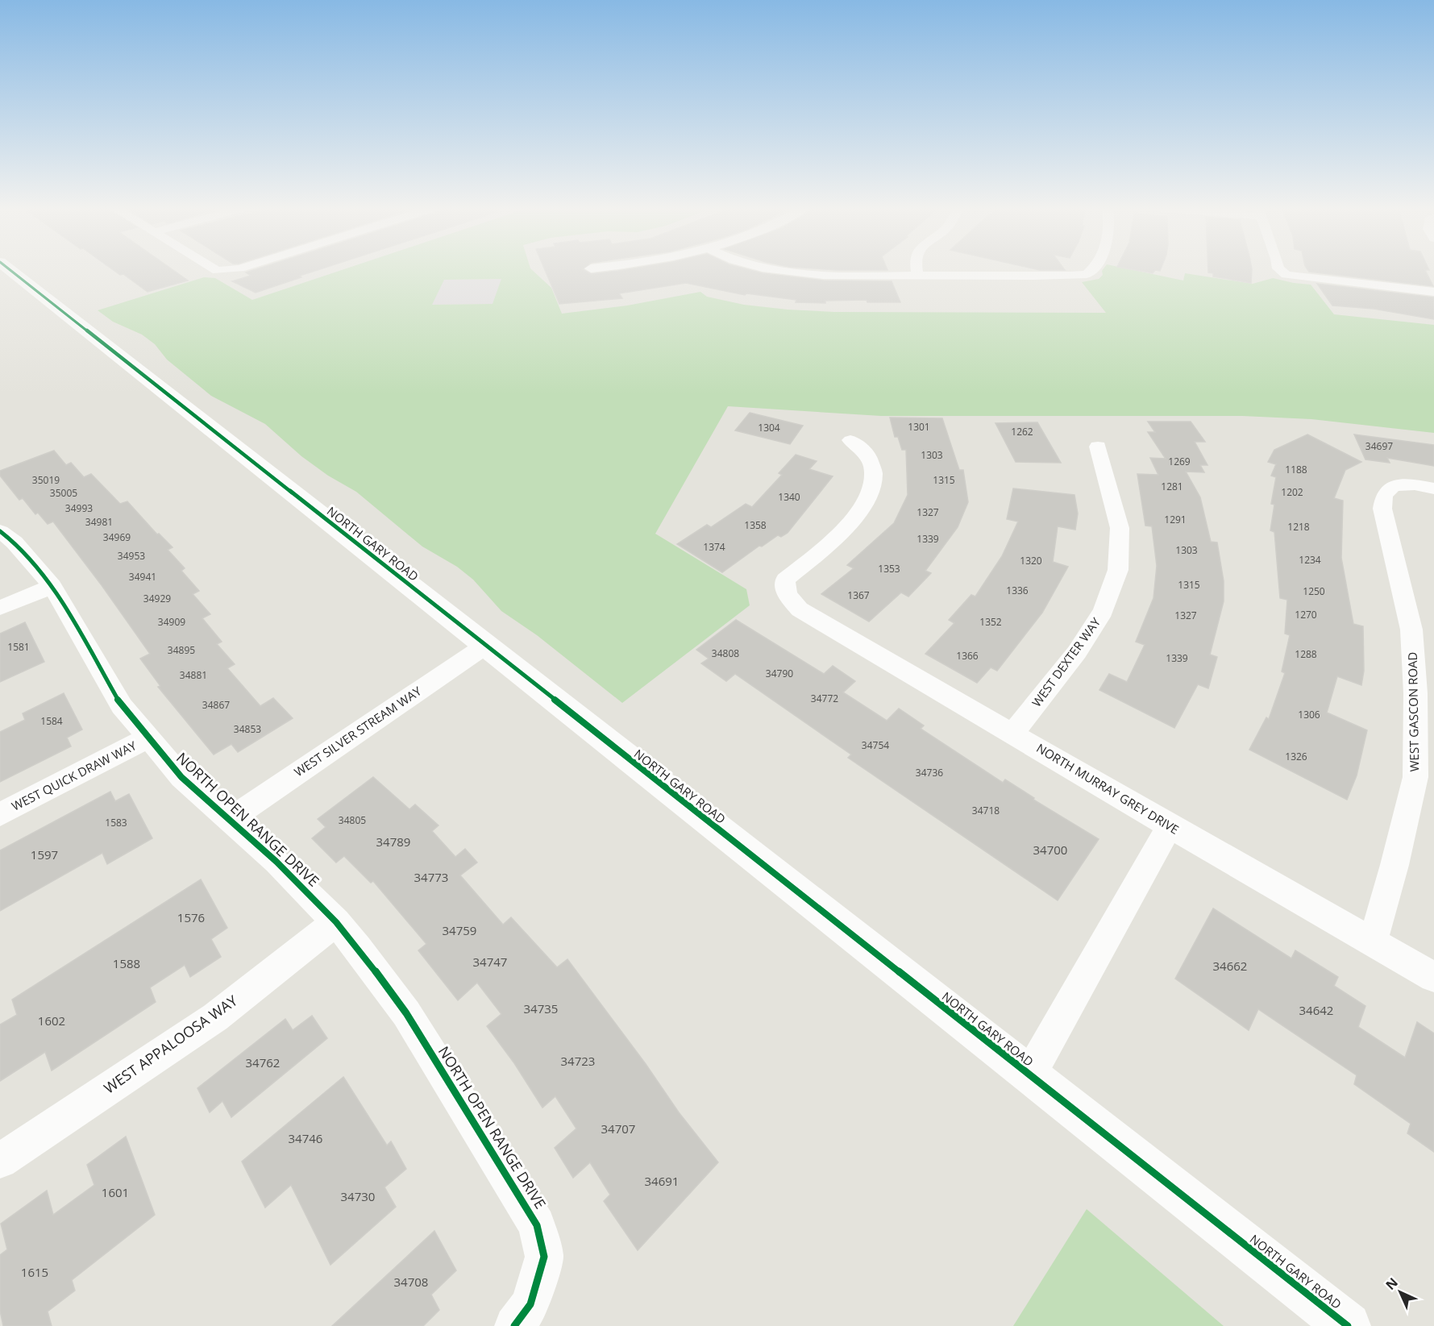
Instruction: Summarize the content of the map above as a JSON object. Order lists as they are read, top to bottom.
{
  "streets": {
    "main road": ["NORTH GARY ROAD"],
    "street": [
      "WEST DEXTER WAY",
      "WEST GASCON ROAD",
      "WEST SILVER STREAM WAY",
      "WEST QUICK DRAW WAY",
      "NORTH MURRAY GREY DRIVE",
      "NORTH OPEN RANGE DRIVE",
      "WEST APPALOOSA WAY"
    ]
  },
  "crossings": [
    ["NORTH GARY ROAD", "WEST SILVER STREAM WAY"],
    ["WEST DEXTER WAY", "NORTH MURRAY GREY DRIVE"],
    ["WEST GASCON ROAD", "NORTH MURRAY GREY DRIVE"],
    ["WEST SILVER STREAM WAY", "NORTH OPEN RANGE DRIVE"],
    ["WEST QUICK DRAW WAY", "NORTH OPEN RANGE DRIVE"],
    ["NORTH OPEN RANGE DRIVE", "WEST APPALOOSA WAY"]
  ],
  "house_numbers": [
    "1301",
    "1304",
    "1262",
    "34697",
    "1303",
    "1269",
    "1188",
    "35019",
    "1315",
    "1281",
    "1202",
    "35005",
    "1340",
    "34993",
    "1327",
    "1291",
    "34981",
    "1358",
    "1218",
    "34969",
    "1339",
    "1374",
    "1303",
    "34953",
    "1234",
    "1320",
    "1353",
    "34941",
    "1315",
    "1336",
    "1250",
    "1367",
    "34929",
    "1270",
    "1327",
    "34909",
    "1352",
    "1581",
    "34895",
    "34808",
    "1288",
    "1366",
    "1339",
    "34790",
    "34881",
    "34772",
    "34867",
    "1306",
    "1584",
    "34853",
    "34754",
    "1326",
    "34736",
    "34718",
    "34805",
    "1583",
    "34789",
    "34700",
    "1597",
    "34773",
    "1576",
    "34759",
    "34747",
    "1588",
    "34662",
    "34735",
    "34642",
    "1602",
    "34723",
    "34762",
    "34707",
    "34746",
    "34691",
    "1601",
    "34730",
    "1615",
    "34708"
  ],
  "north": "top left"
}
